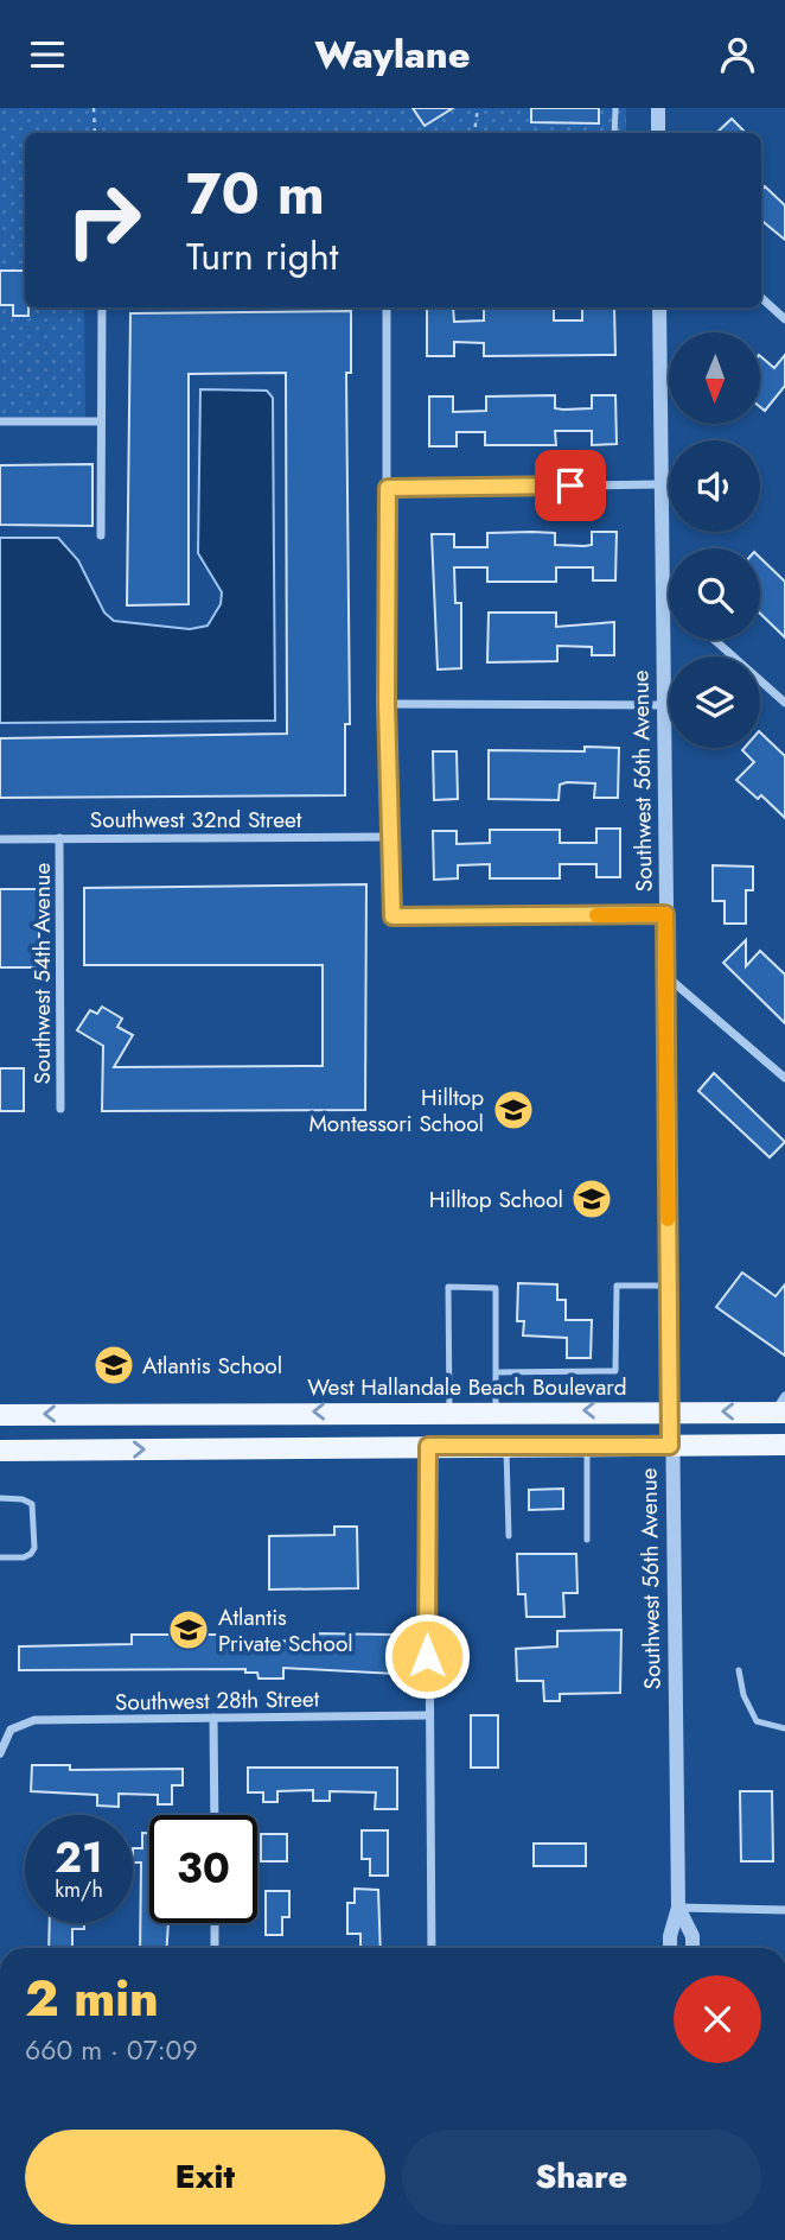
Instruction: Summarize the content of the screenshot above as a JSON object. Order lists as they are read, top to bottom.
{
  "streets": {
    "main road": ["West Hallandale Beach Boulevard"],
    "street": [
      "Southwest 56th Avenue",
      "Southwest 32nd Street",
      "Southwest 54th Avenue",
      "Southwest 28th Street"
    ]
  },
  "crossings": [
    ["Southwest 56th Avenue", "West Hallandale Beach Boulevard"],
    ["Southwest 32nd Street", "Southwest 54th Avenue"]
  ],
  "places": {
    "school or university": [
      "Hilltop Montessori School",
      "Hilltop School",
      "Atlantis School",
      "Atlantis Private School"
    ]
  },
  "north": "bottom",
  "page": {
    "header": "Waylane",
    "turn": ["70 m", "Turn right"],
    "speed": "21 km/h",
    "limit": "30",
    "heading": ["2 min", "660 m · 07:09"],
    "buttons": ["Exit", "Share"]
  }
}
